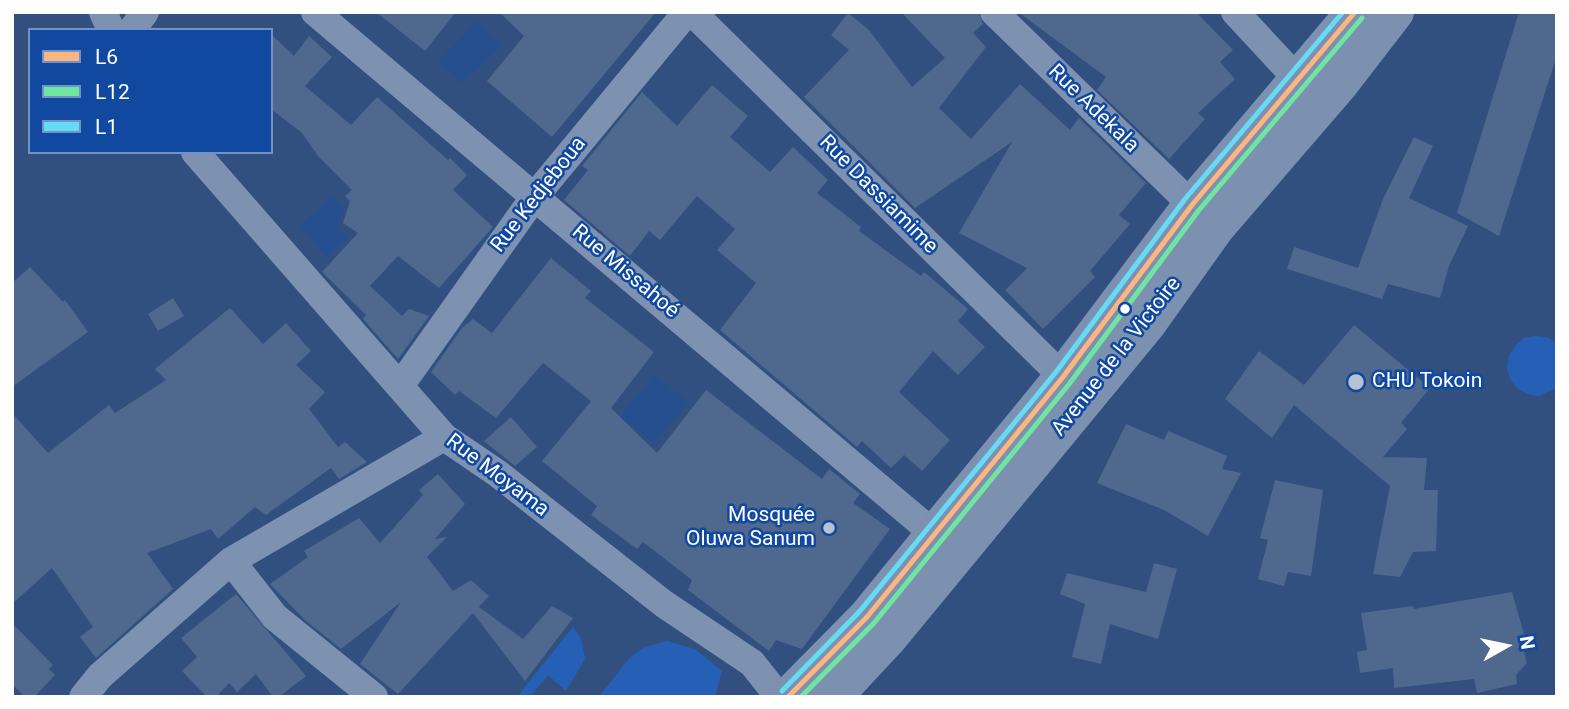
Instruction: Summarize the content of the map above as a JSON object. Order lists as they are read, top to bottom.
{
  "streets": {
    "highway": ["Avenue de la Victoire"],
    "street": [
      "Rue Adekala",
      "Rue Kedjeboua",
      "Rue Dassiamime",
      "Rue Missahoé",
      "Rue Moyama"
    ]
  },
  "crossings": [
    ["Rue Adekala", "Avenue de la Victoire"],
    ["Rue Kedjeboua", "Rue Missahoé"],
    ["Rue Kedjeboua", "Rue Moyama"],
    ["Rue Dassiamime", "Avenue de la Victoire"],
    ["Rue Missahoé", "Avenue de la Victoire"]
  ],
  "places": ["CHU Tokoin", "Mosquée Oluwa Sanum"],
  "lines": ["transit line L6", "transit line L1", "transit line L12"],
  "legend": ["L6", "L12", "L1"],
  "north": "right"
}
